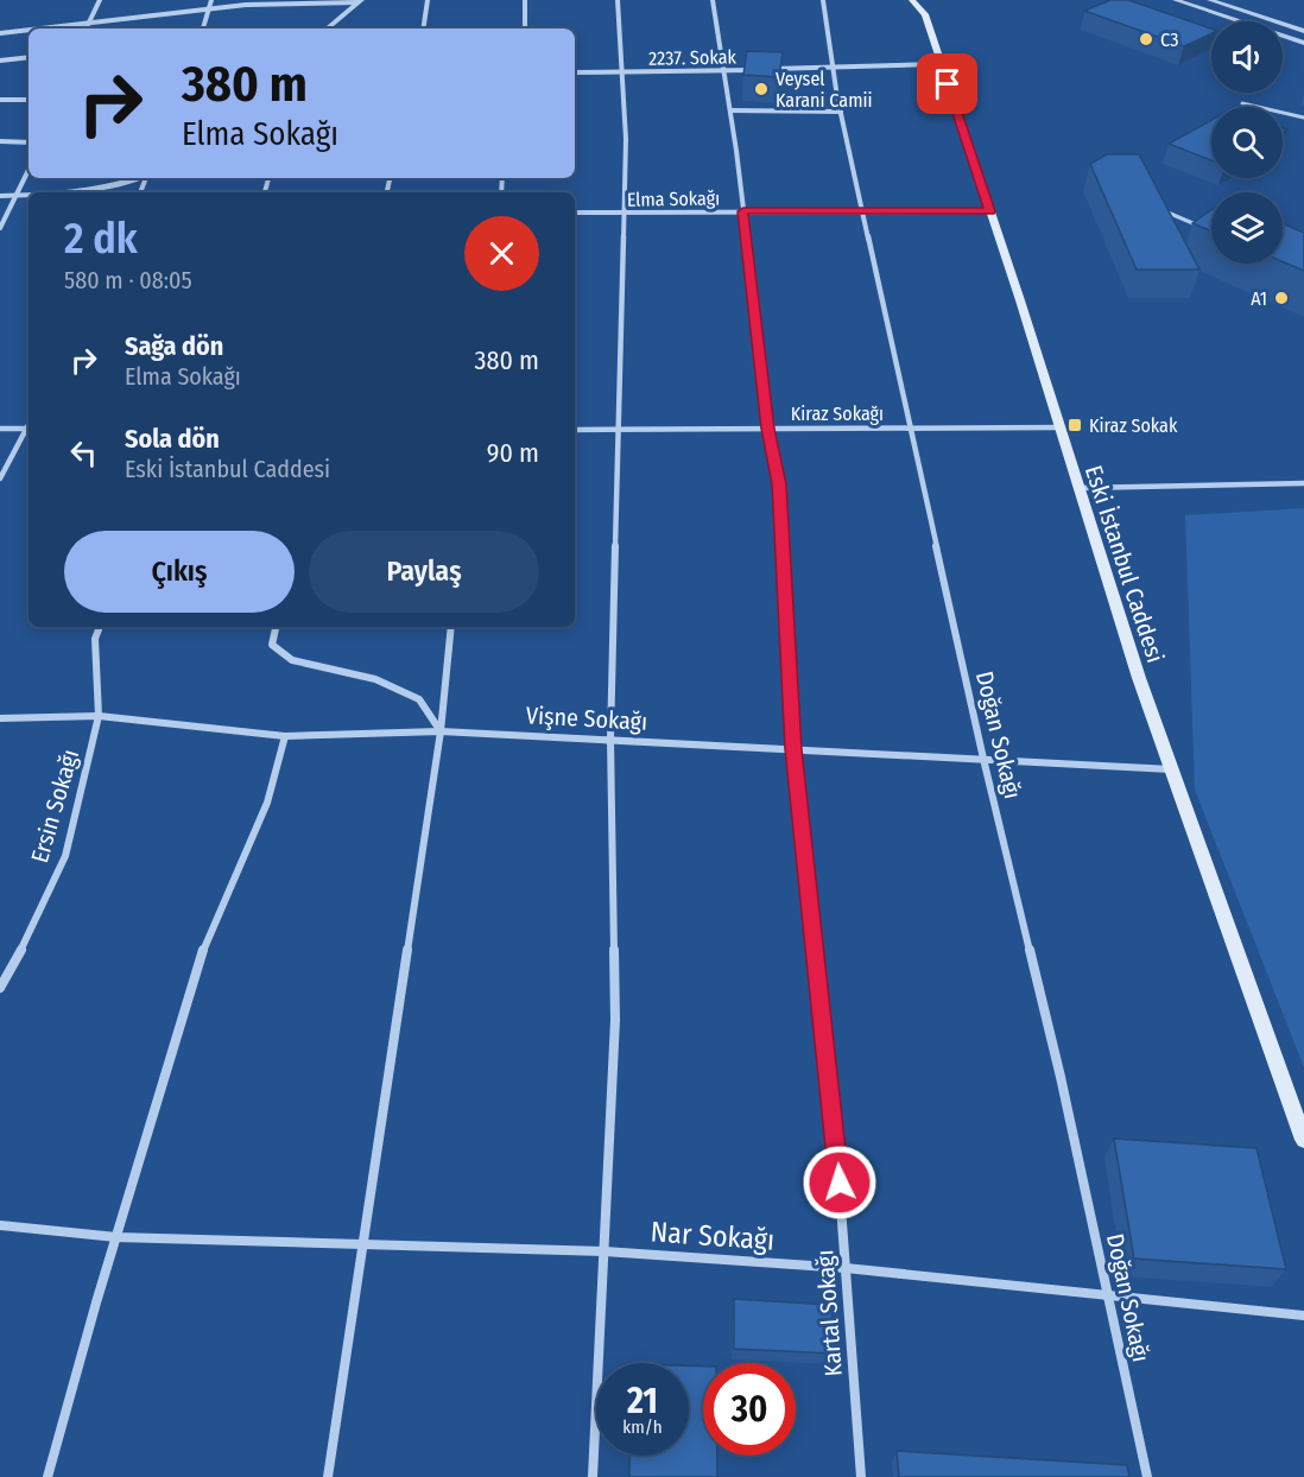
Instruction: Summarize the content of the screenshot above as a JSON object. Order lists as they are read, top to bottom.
{
  "streets": {
    "main road": ["Eski İstanbul Caddesi"],
    "street": [
      "2237. Sokak",
      "Elma Sokağı",
      "Kiraz Sokağı",
      "Vişne Sokağı",
      "Doğan Sokağı",
      "Ersin Sokağı",
      "Nar Sokağı",
      "Kartal Sokağı"
    ]
  },
  "crossings": [
    ["2237. Sokak", "Eski İstanbul Caddesi"],
    ["2237. Sokak", "Doğan Sokağı"],
    ["2237. Sokak", "Kartal Sokağı"],
    ["Elma Sokağı", "Eski İstanbul Caddesi"],
    ["Elma Sokağı", "Doğan Sokağı"],
    ["Elma Sokağı", "Kartal Sokağı"],
    ["Kiraz Sokağı", "Eski İstanbul Caddesi"],
    ["Kiraz Sokağı", "Doğan Sokağı"],
    ["Kiraz Sokağı", "Kartal Sokağı"],
    ["Eski İstanbul Caddesi", "Vişne Sokağı"],
    ["Vişne Sokağı", "Doğan Sokağı"],
    ["Vişne Sokağı", "Ersin Sokağı"],
    ["Vişne Sokağı", "Kartal Sokağı"],
    ["Doğan Sokağı", "Nar Sokağı"],
    ["Nar Sokağı", "Kartal Sokağı"]
  ],
  "places": {
    "other": ["C3", "Veysel Karani Camii", "A1"],
    "transit": ["Kiraz Sokak"]
  },
  "page": {
    "turn": ["380 m", "Elma Sokağı"],
    "heading": ["2 dk", "580 m · 08:05"],
    "list": [
      {
        "name": "Sağa dön",
        "note": "Elma Sokağı",
        "value": "380 m"
      },
      {
        "name": "Sola dön",
        "note": "Eski İstanbul Caddesi",
        "value": "90 m"
      }
    ],
    "buttons": ["Çıkış", "Paylaş"],
    "speed": "21 km/h",
    "limit": "30"
  }
}
